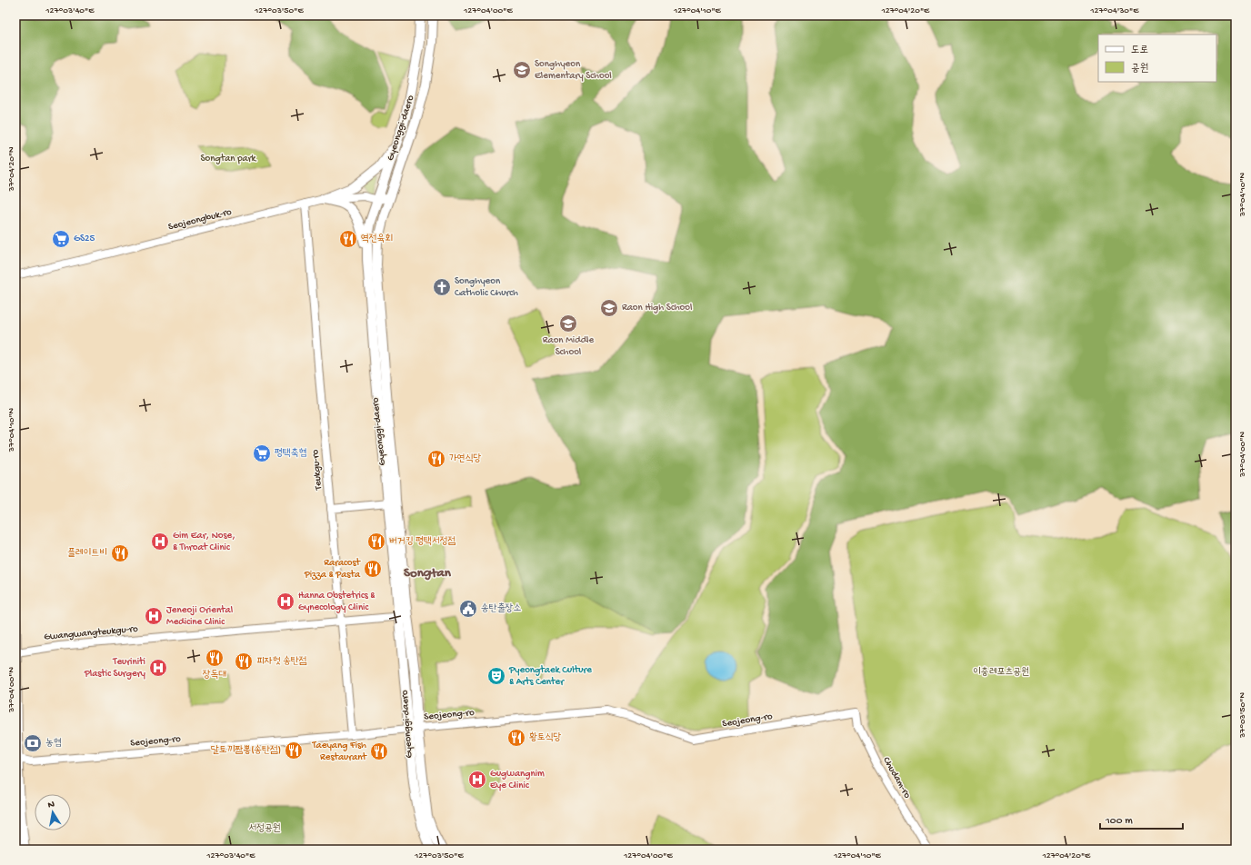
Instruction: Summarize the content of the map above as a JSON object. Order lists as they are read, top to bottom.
{
  "streets": {
    "main road": ["Gyeonggi-daero"],
    "street": [
      "Seojeongbuk-ro",
      "Teukgu-ro",
      "Gwangwangteukgu-ro",
      "Seojeong-ro",
      "Chudam-ro"
    ]
  },
  "crossings": [
    ["Gyeonggi-daero", "Seojeongbuk-ro"],
    ["Gyeonggi-daero", "Gwangwangteukgu-ro"],
    ["Gyeonggi-daero", "Seojeong-ro"],
    ["Seojeongbuk-ro", "Teukgu-ro"],
    ["Teukgu-ro", "Gwangwangteukgu-ro"],
    ["Teukgu-ro", "Seojeong-ro"],
    ["Seojeong-ro", "Chudam-ro"]
  ],
  "districts": ["Songtan"],
  "parks": ["Songtan park", "이충레포츠공원", "서정공원"],
  "places": {
    "school or university": ["Songhyeon Elementary School", "Raon High School", "Raon Middle School"],
    "supermarket": ["GS25", "평택축협"],
    "restaurant": [
      "역전육회",
      "가연식당",
      "버거킹 평택서정점",
      "플레이트비",
      "Raracost Pizza & Pasta",
      "장독대",
      "피자헛 송탄점",
      "황토식당",
      "달토끼짬뽕(송탄점)",
      "Taeyang Fish Restaurant"
    ],
    "church": ["Songhyeon Catholic Church"],
    "hospital": [
      "Gim Ear, Nose, & Throat Clinic",
      "Hanna Obstetrics & Gynecology Clinic",
      "Jeneoji Oriental Medicine Clinic",
      "Teuriniti Plastic Surgery",
      "Gugwangnim Eye Clinic"
    ],
    "public building": ["송탄출장소"],
    "theatre": ["Pyeongtaek Culture & Arts Center"],
    "bank": ["농협"]
  },
  "legend": ["도로", "공원"],
  "scale_bar": "100 m",
  "north": "top",
  "coordinates": [
    "127°03'40\"E",
    "127°03'50\"E",
    "127°04'00\"E",
    "127°04'10\"E",
    "127°04'20\"E",
    "127°04'30\"E",
    "37°04'20\"N",
    "37°04'10\"N",
    "37°04'00\"N",
    "37°03'50\"N"
  ]
}
